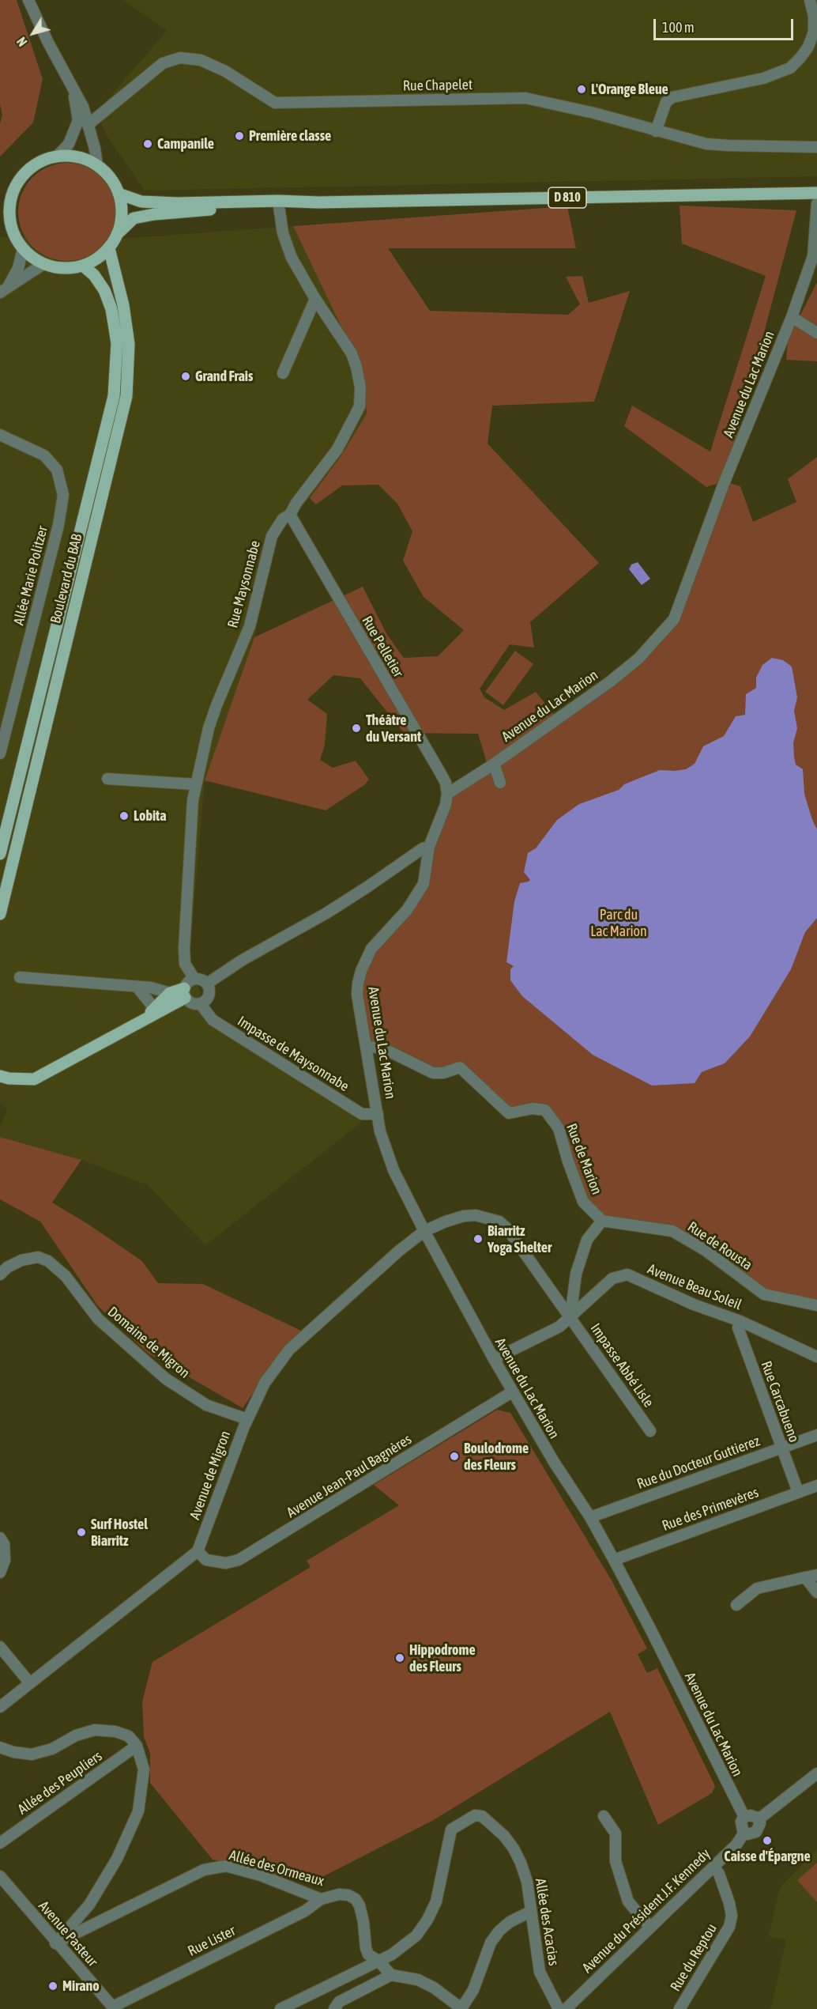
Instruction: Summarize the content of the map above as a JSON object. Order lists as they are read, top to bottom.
{
  "streets": {
    "main road": ["D 810", "Boulevard du BAB"],
    "street": [
      "Rue Chapelet",
      "Avenue du Lac Marion",
      "Allée Marie Politzer",
      "Rue Maysonnabe",
      "Rue Pelletier",
      "Impasse de Maysonnabe",
      "Rue de Marion",
      "Rue de Rousta",
      "Avenue Beau Soleil",
      "Domaine de Migron",
      "Impasse Abbé Lisle",
      "Rue Carcabueno",
      "Rue du Docteur Guttierez",
      "Avenue de Migron",
      "Avenue Jean-Paul Bagnères",
      "Rue des Primevères",
      "Allée des Peupliers",
      "Allée des Ormeaux",
      "Avenue du Président J.F. Kennedy",
      "Allée des Acacias",
      "Avenue Pasteur",
      "Rue Lister",
      "Rue du Reptou"
    ]
  },
  "crossings": [
    ["D 810", "Boulevard du BAB"],
    ["D 810", "Rue Maysonnabe"],
    ["Avenue du Lac Marion", "Rue Pelletier"],
    ["Avenue du Lac Marion", "Impasse de Maysonnabe"],
    ["Avenue du Lac Marion", "Rue de Marion"],
    ["Avenue du Lac Marion", "Avenue Beau Soleil"],
    ["Avenue du Lac Marion", "Rue du Docteur Guttierez"],
    ["Avenue du Lac Marion", "Avenue de Migron"],
    ["Avenue du Lac Marion", "Avenue Jean-Paul Bagnères"],
    ["Avenue du Lac Marion", "Rue des Primevères"],
    ["Avenue du Lac Marion", "Avenue du Président J.F. Kennedy"],
    ["Rue Maysonnabe", "Rue Pelletier"],
    ["Rue Maysonnabe", "Impasse de Maysonnabe"],
    ["Rue de Marion", "Rue de Rousta"],
    ["Avenue Beau Soleil", "Impasse Abbé Lisle"],
    ["Avenue Beau Soleil", "Rue Carcabueno"],
    ["Avenue Beau Soleil", "Avenue de Migron"],
    ["Domaine de Migron", "Avenue de Migron"],
    ["Impasse Abbé Lisle", "Avenue de Migron"],
    ["Rue Carcabueno", "Rue du Docteur Guttierez"],
    ["Rue Carcabueno", "Rue des Primevères"],
    ["Avenue de Migron", "Avenue Jean-Paul Bagnères"],
    ["Allée des Ormeaux", "Allée des Acacias"],
    ["Allée des Ormeaux", "Avenue Pasteur"],
    ["Allée des Ormeaux", "Rue Lister"],
    ["Avenue du Président J.F. Kennedy", "Rue du Reptou"],
    ["Avenue Pasteur", "Rue Lister"]
  ],
  "parks": ["Parc du Lac Marion"],
  "places": [
    "L'Orange Bleue",
    "Première classe",
    "Campanile",
    "Grand Frais",
    "Théâtre du Versant",
    "Lobita",
    "Biarritz Yoga Shelter",
    "Boulodrome des Fleurs",
    "Surf Hostel Biarritz",
    "Hippodrome des Fleurs",
    "Caisse d'Épargne",
    "Mirano"
  ],
  "scale_bar": "100 m",
  "north": "bottom left"
}
